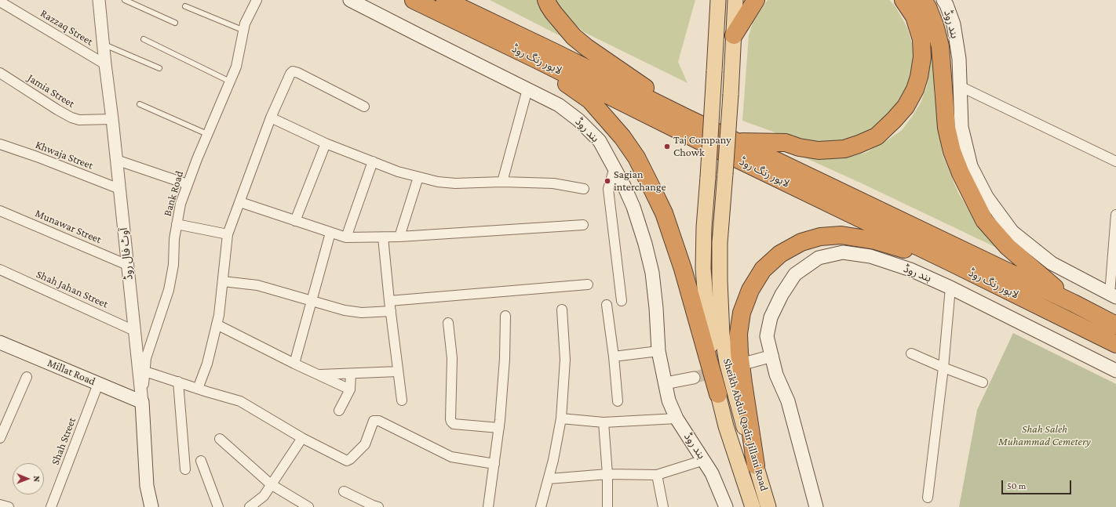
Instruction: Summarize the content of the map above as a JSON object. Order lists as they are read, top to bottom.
{
  "streets": {
    "highway": ["لاہور رنگ روڈ"],
    "main road": [
      "بند روڈ",
      "آوٹ فال روڈ",
      "Millat Road",
      "Sheikh Abdul Qadir Jillani Road"
    ],
    "street": [
      "Razzaq Street",
      "Jamia Street",
      "Khwaja Street",
      "Bank Road",
      "Munawar Street",
      "Shah Jahan Street",
      "Shah Street"
    ]
  },
  "crossings": [
    ["Razzaq Street", "آوٹ فال روڈ"],
    ["Jamia Street", "آوٹ فال روڈ"],
    ["Khwaja Street", "آوٹ فال روڈ"],
    ["Bank Road", "آوٹ فال روڈ"],
    ["Bank Road", "Millat Road"],
    ["Munawar Street", "آوٹ فال روڈ"],
    ["آوٹ فال روڈ", "Shah Jahan Street"],
    ["آوٹ فال روڈ", "Millat Road"],
    ["Millat Road", "Shah Street"]
  ],
  "parks": ["Shah Saleh Muhammad Cemetery"],
  "places": ["Taj Company Chowk", "Sagian interchange"],
  "scale_bar": "50 m",
  "north": "right"
}
